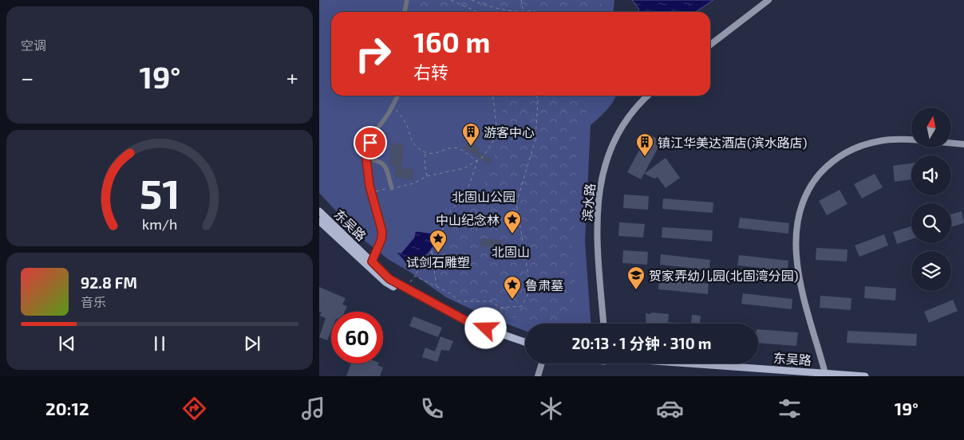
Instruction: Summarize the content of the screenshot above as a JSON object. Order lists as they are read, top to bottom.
{
  "streets": {
    "main road": ["东吴路"],
    "street": ["滨水路"]
  },
  "parks": ["北固山公园", "北固山"],
  "places": {
    "building": ["游客中心", "镇江华美达酒店(滨水路店)"],
    "place": ["中山纪念林", "试剑石雕塑", "鲁肃墓"],
    "school or university": ["贺家弄幼儿园(北固湾分园)"]
  },
  "north": "top",
  "page": {
    "tile": "空调",
    "turn": ["160 m", "右转"],
    "heat": ["−", "19°", "+"],
    "song": ["92.8 FM", "音乐"],
    "limit": "60",
    "trip": "20:13 · 1 分钟 · 310 m",
    "tabs": ["20:12", "19°"],
    "gauge": ["51", "km/h"]
  }
}
